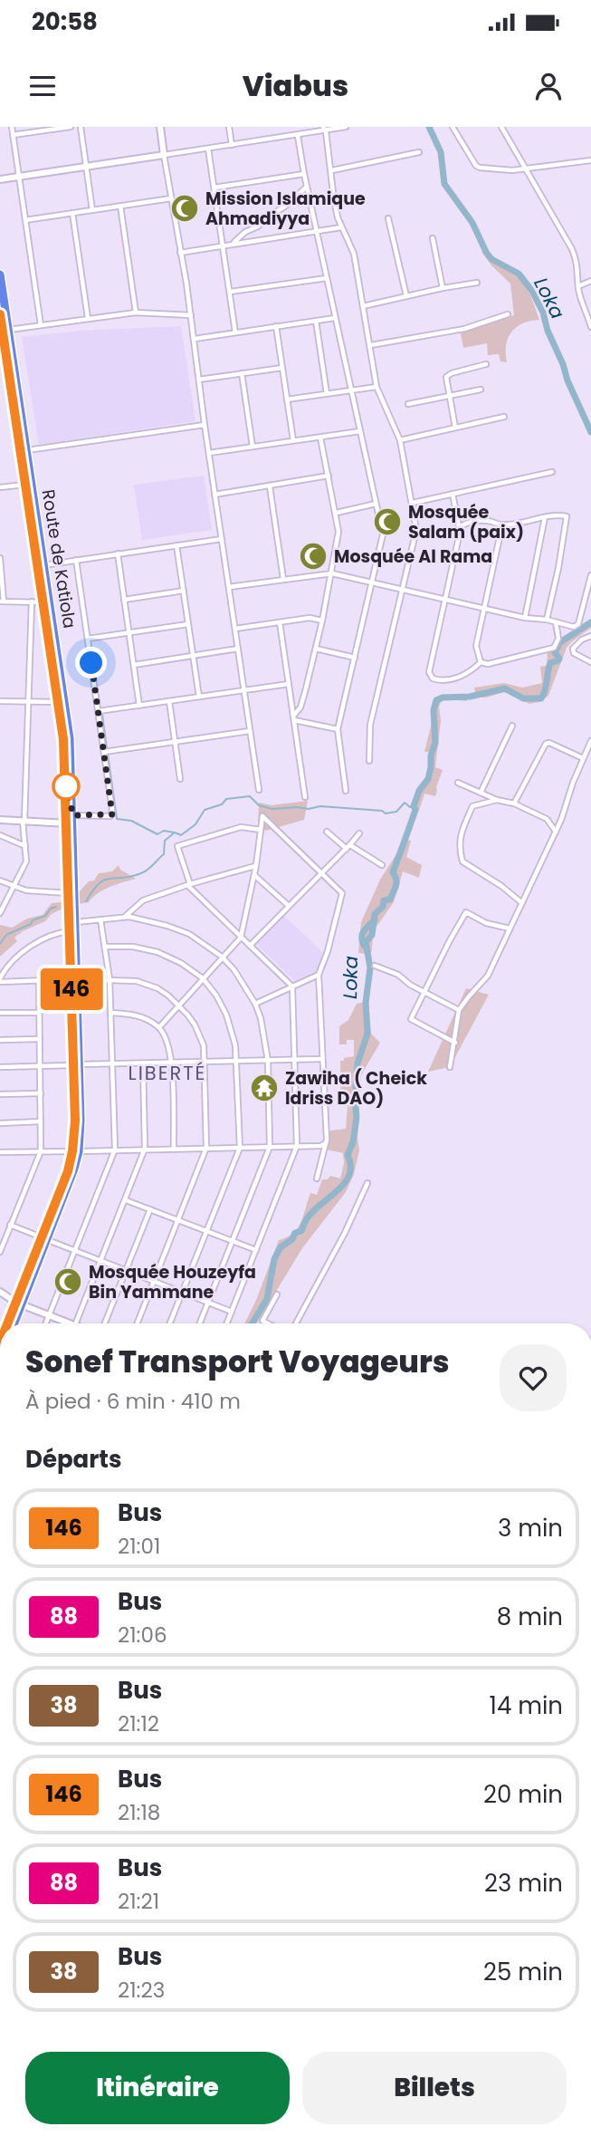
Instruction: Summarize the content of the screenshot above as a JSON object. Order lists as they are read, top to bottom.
{
  "streets": {
    "highway": ["Route de Katiola"]
  },
  "districts": ["LIBERTÉ"],
  "water": ["Loka"],
  "places": {
    "mosque": [
      "Mission Islamique Ahmadiyya",
      "Mosquée Salam (paix)",
      "Mosquée Al Rama",
      "Mosquée Houzeyfa Bin Yammane"
    ],
    "temple": ["Zawiha ( Cheick Idriss DAO)"]
  },
  "lines": ["bus line 146"],
  "page": {
    "status": "20:58",
    "header": "Viabus",
    "on_map": "146",
    "heading": [
      ["Sonef Transport Voyageurs", "À pied · 6 min · 410 m"],
      "Départs"
    ],
    "list": [
      {
        "mark": "146",
        "name": "Bus",
        "note": "21:01",
        "value": "3 min"
      },
      {
        "mark": "88",
        "name": "Bus",
        "note": "21:06",
        "value": "8 min"
      },
      {
        "mark": "38",
        "name": "Bus",
        "note": "21:12",
        "value": "14 min"
      },
      {
        "mark": "146",
        "name": "Bus",
        "note": "21:18",
        "value": "20 min"
      },
      {
        "mark": "88",
        "name": "Bus",
        "note": "21:21",
        "value": "23 min"
      },
      {
        "mark": "38",
        "name": "Bus",
        "note": "21:23",
        "value": "25 min"
      }
    ],
    "buttons": ["Itinéraire", "Billets"]
  }
}
